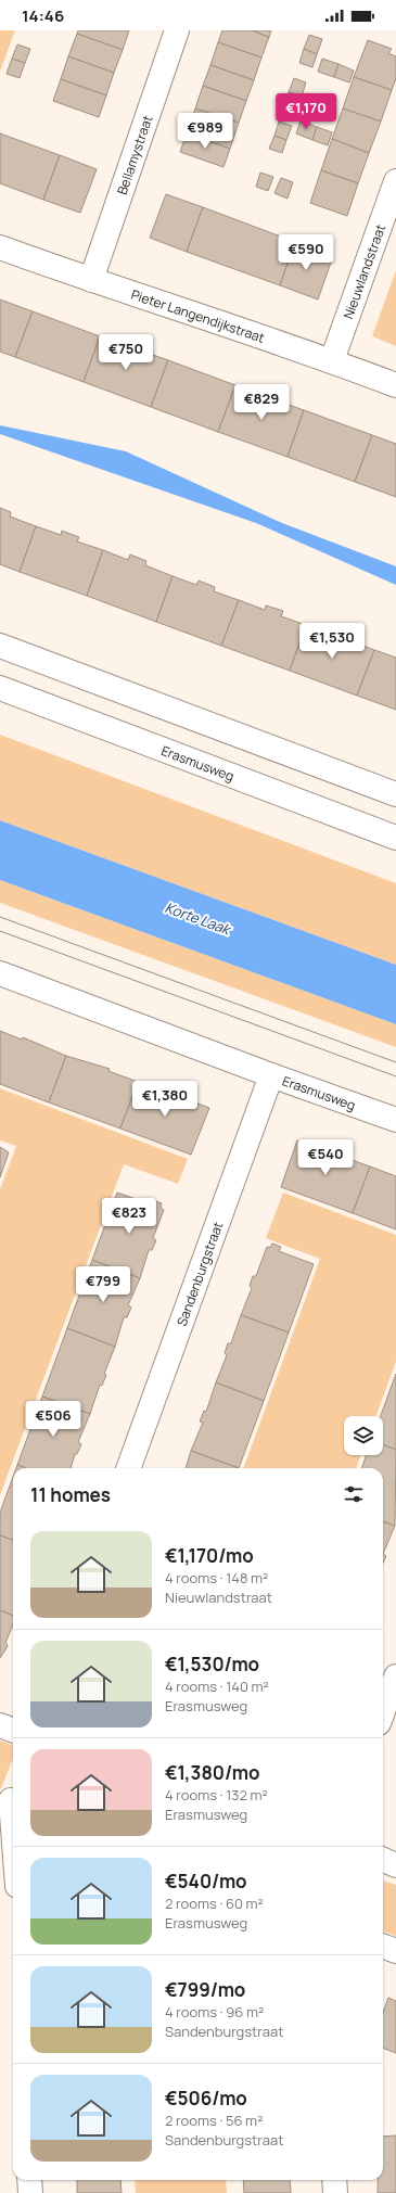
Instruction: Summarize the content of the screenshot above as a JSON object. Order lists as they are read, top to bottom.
{
  "streets": {
    "street": [
      "Bellamystraat",
      "Nieuwlandstraat",
      "Pieter Langendijkstraat",
      "Erasmusweg",
      "Sandenburgstraat"
    ]
  },
  "crossings": [
    ["Bellamystraat", "Pieter Langendijkstraat"],
    ["Nieuwlandstraat", "Pieter Langendijkstraat"],
    ["Erasmusweg", "Sandenburgstraat"]
  ],
  "water": ["Korte Laak"],
  "page": {
    "status": "14:46",
    "price": [
      "€1,170",
      "€989",
      "€590",
      "€750",
      "€829",
      "€1,530",
      "€1,380",
      "€540",
      "€823",
      "€799",
      "€506"
    ],
    "heading": "11 homes",
    "list": [
      {
        "name": "€1,170/mo",
        "note": "4 rooms · 148 m² · Nieuwlandstraat"
      },
      {
        "name": "€1,530/mo",
        "note": "4 rooms · 140 m² · Erasmusweg"
      },
      {
        "name": "€1,380/mo",
        "note": "4 rooms · 132 m² · Erasmusweg"
      },
      {
        "name": "€540/mo",
        "note": "2 rooms · 60 m² · Erasmusweg"
      },
      {
        "name": "€799/mo",
        "note": "4 rooms · 96 m² · Sandenburgstraat"
      },
      {
        "name": "€506/mo",
        "note": "2 rooms · 56 m² · Sandenburgstraat"
      }
    ]
  }
}
